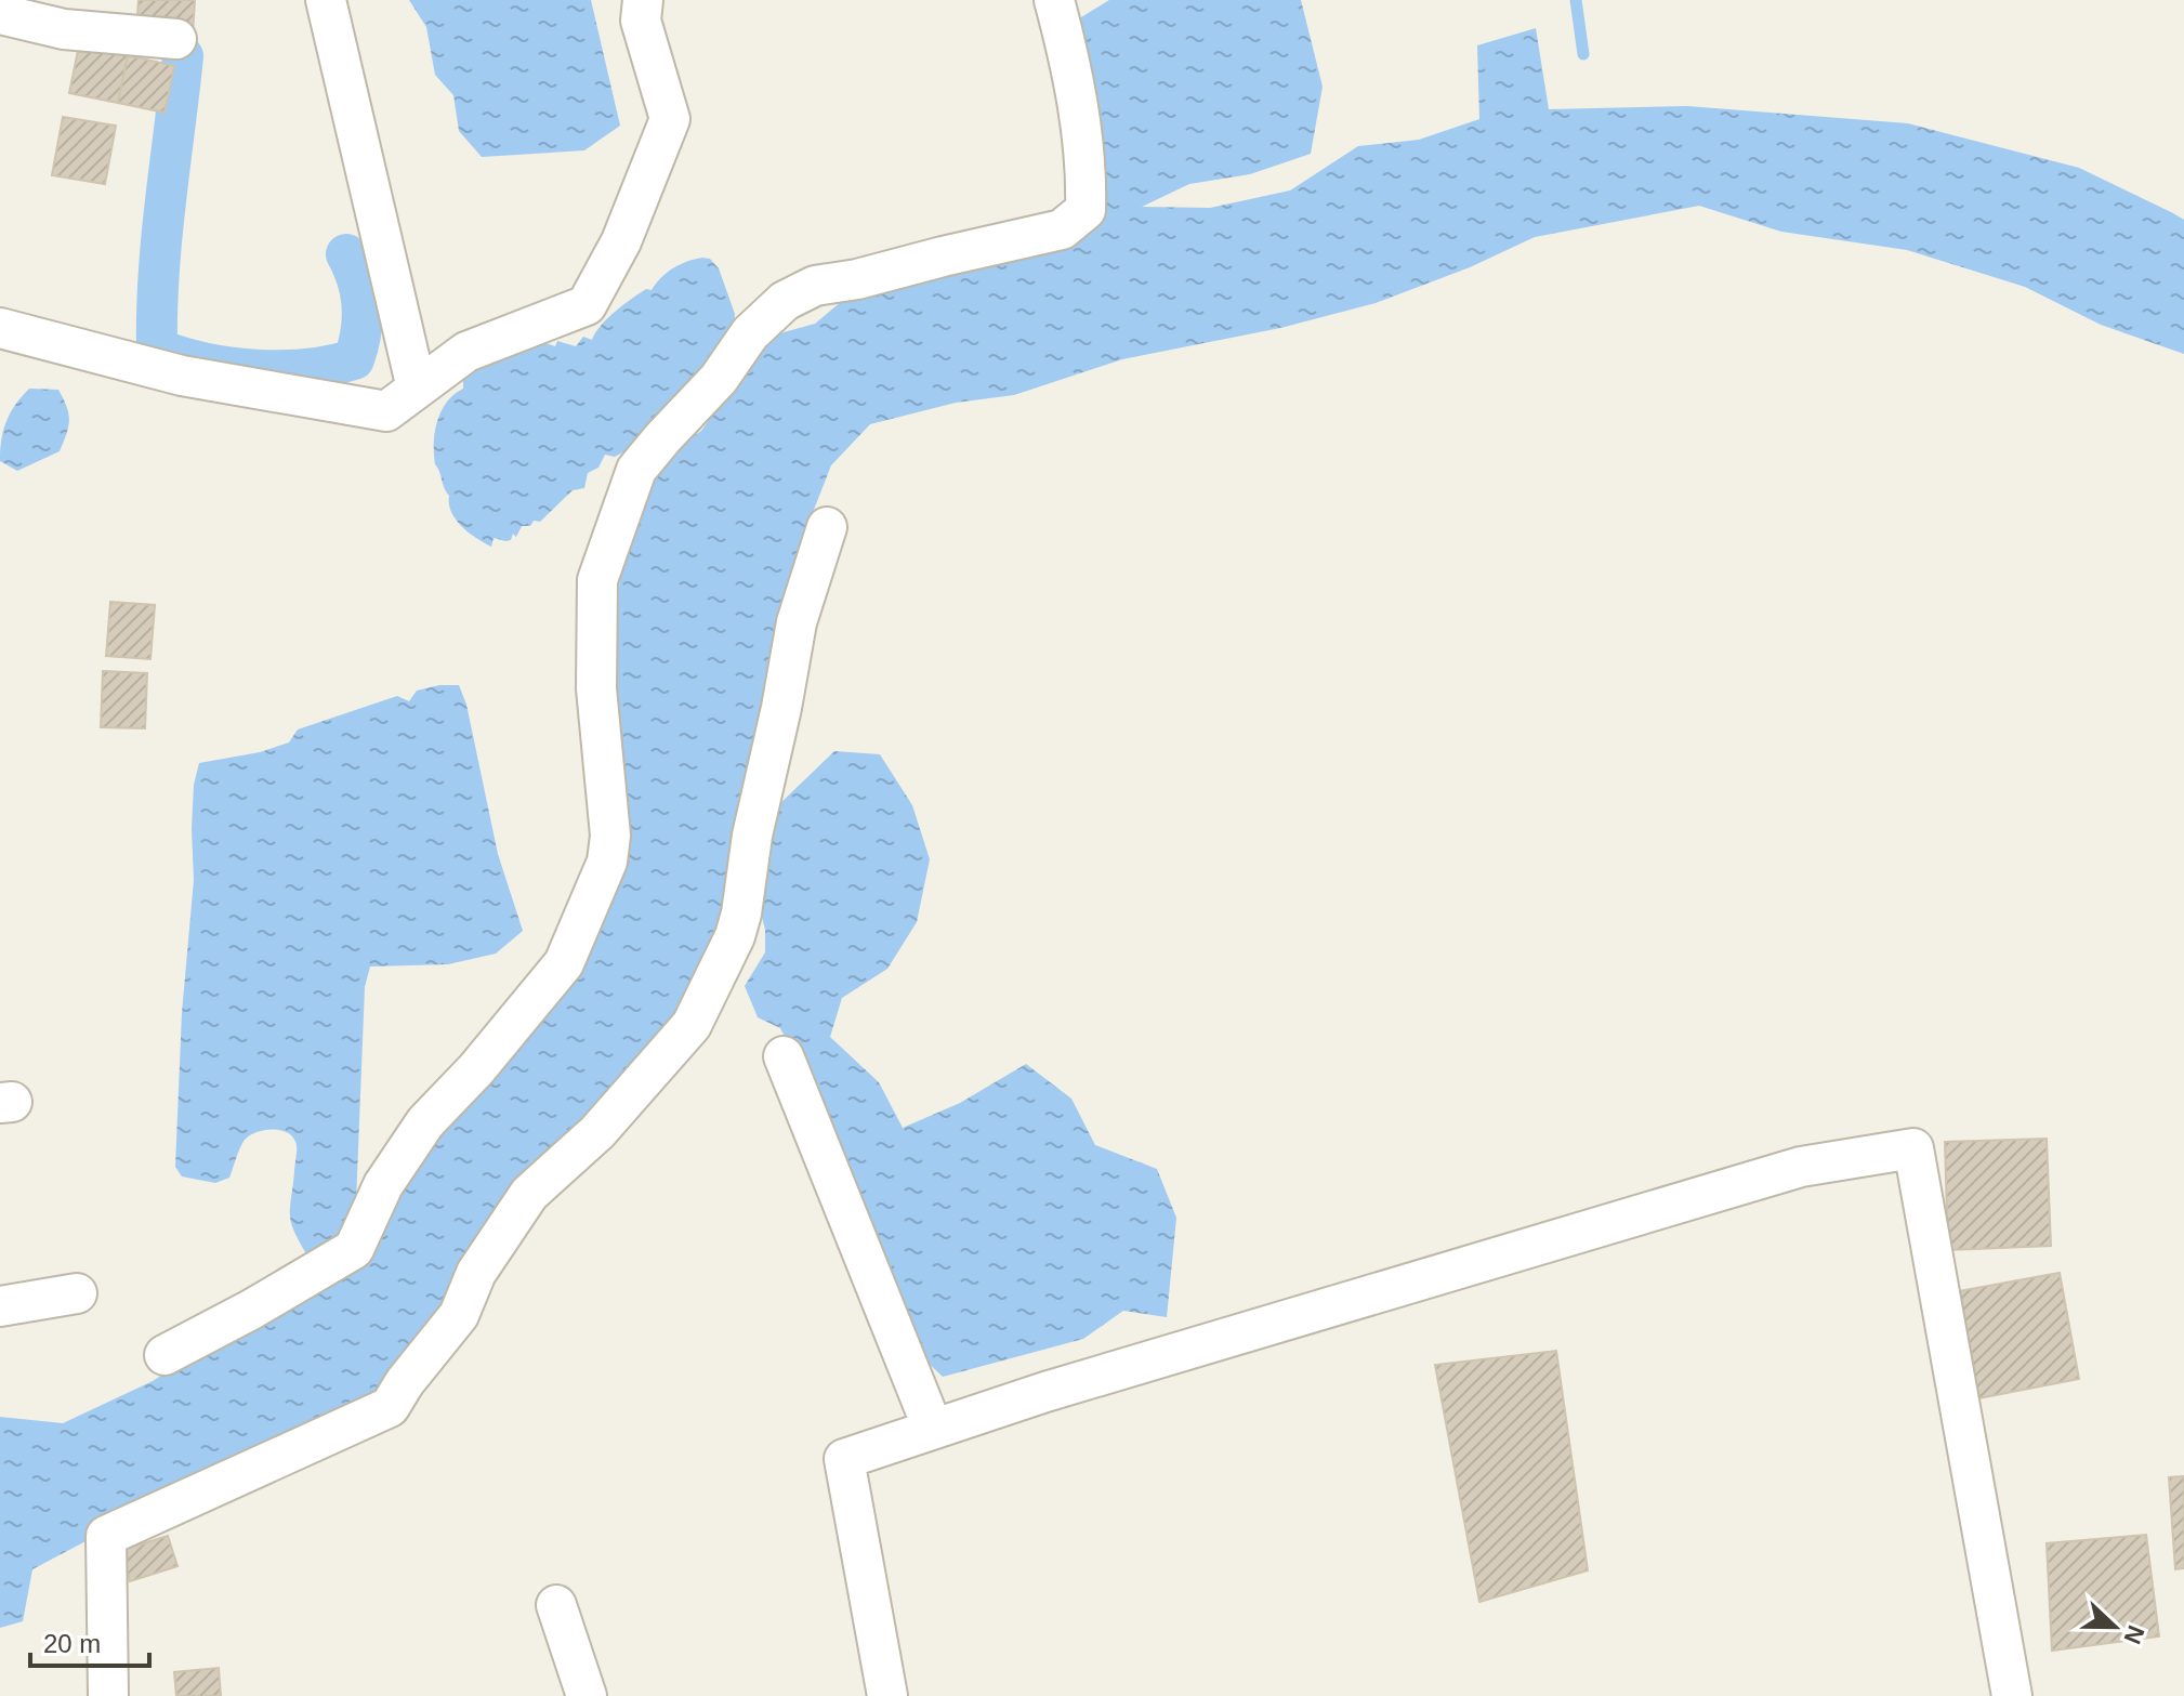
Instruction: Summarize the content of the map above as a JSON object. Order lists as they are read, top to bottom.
{
  "scale_bar": "20 m",
  "north": "right"
}
